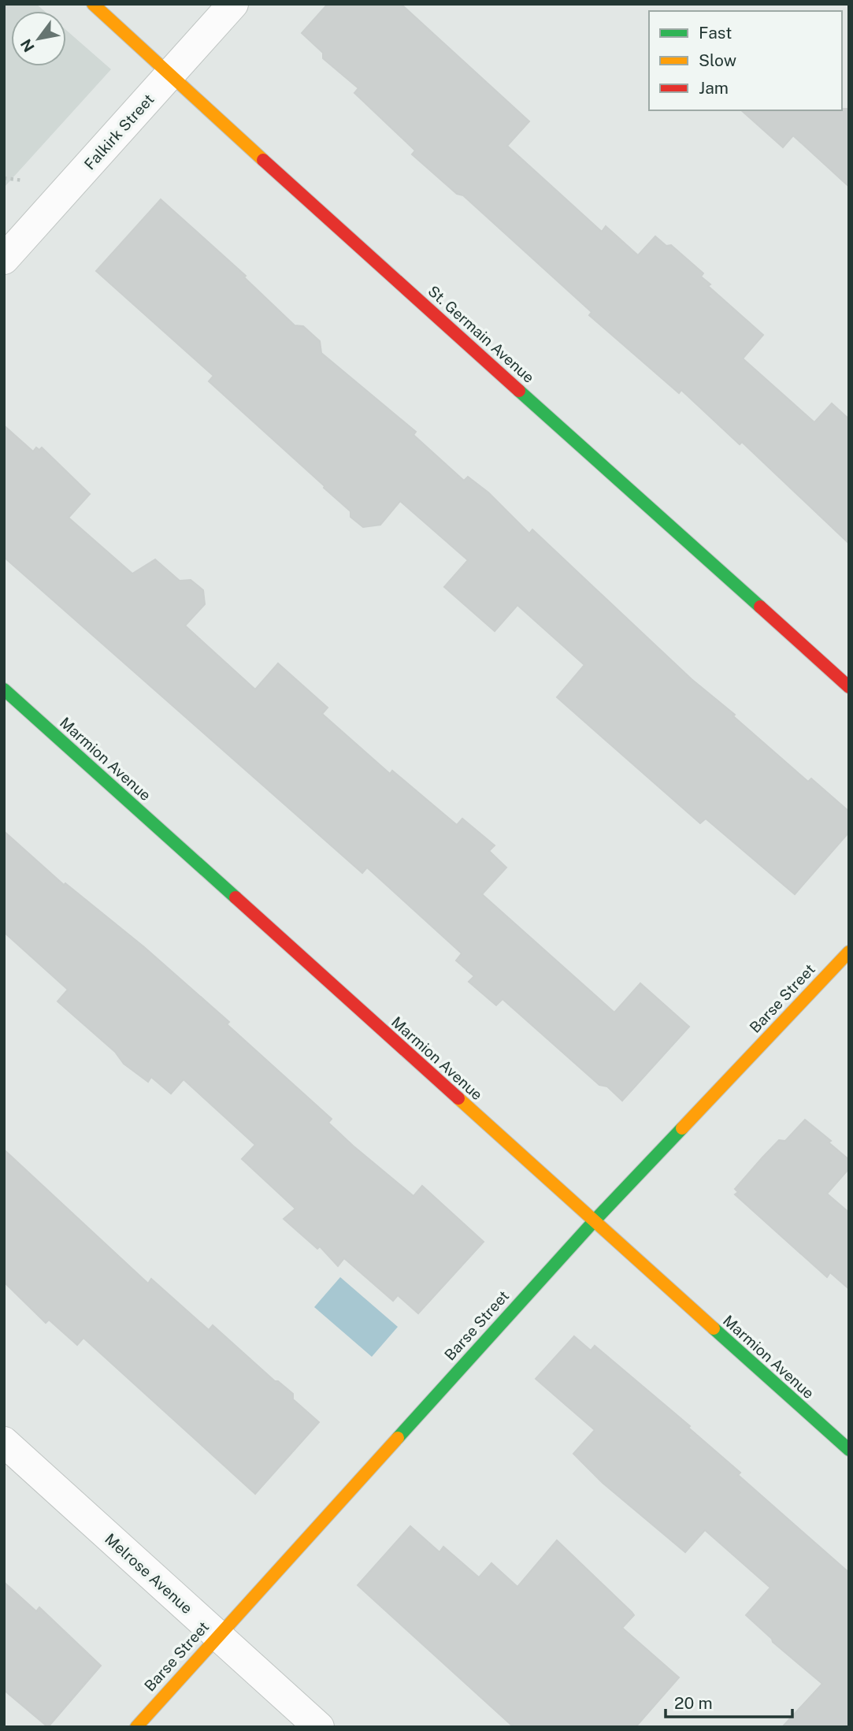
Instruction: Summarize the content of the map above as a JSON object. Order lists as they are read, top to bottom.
{
  "streets": {
    "street": [
      "Falkirk Street",
      "St. Germain Avenue",
      "Marmion Avenue",
      "Barse Street",
      "Melrose Avenue"
    ]
  },
  "crossings": [
    ["Falkirk Street", "St. Germain Avenue"],
    ["Marmion Avenue", "Barse Street"],
    ["Barse Street", "Melrose Avenue"]
  ],
  "legend": ["Fast", "Slow", "Jam"],
  "scale_bar": "20 m",
  "north": "bottom left"
}
